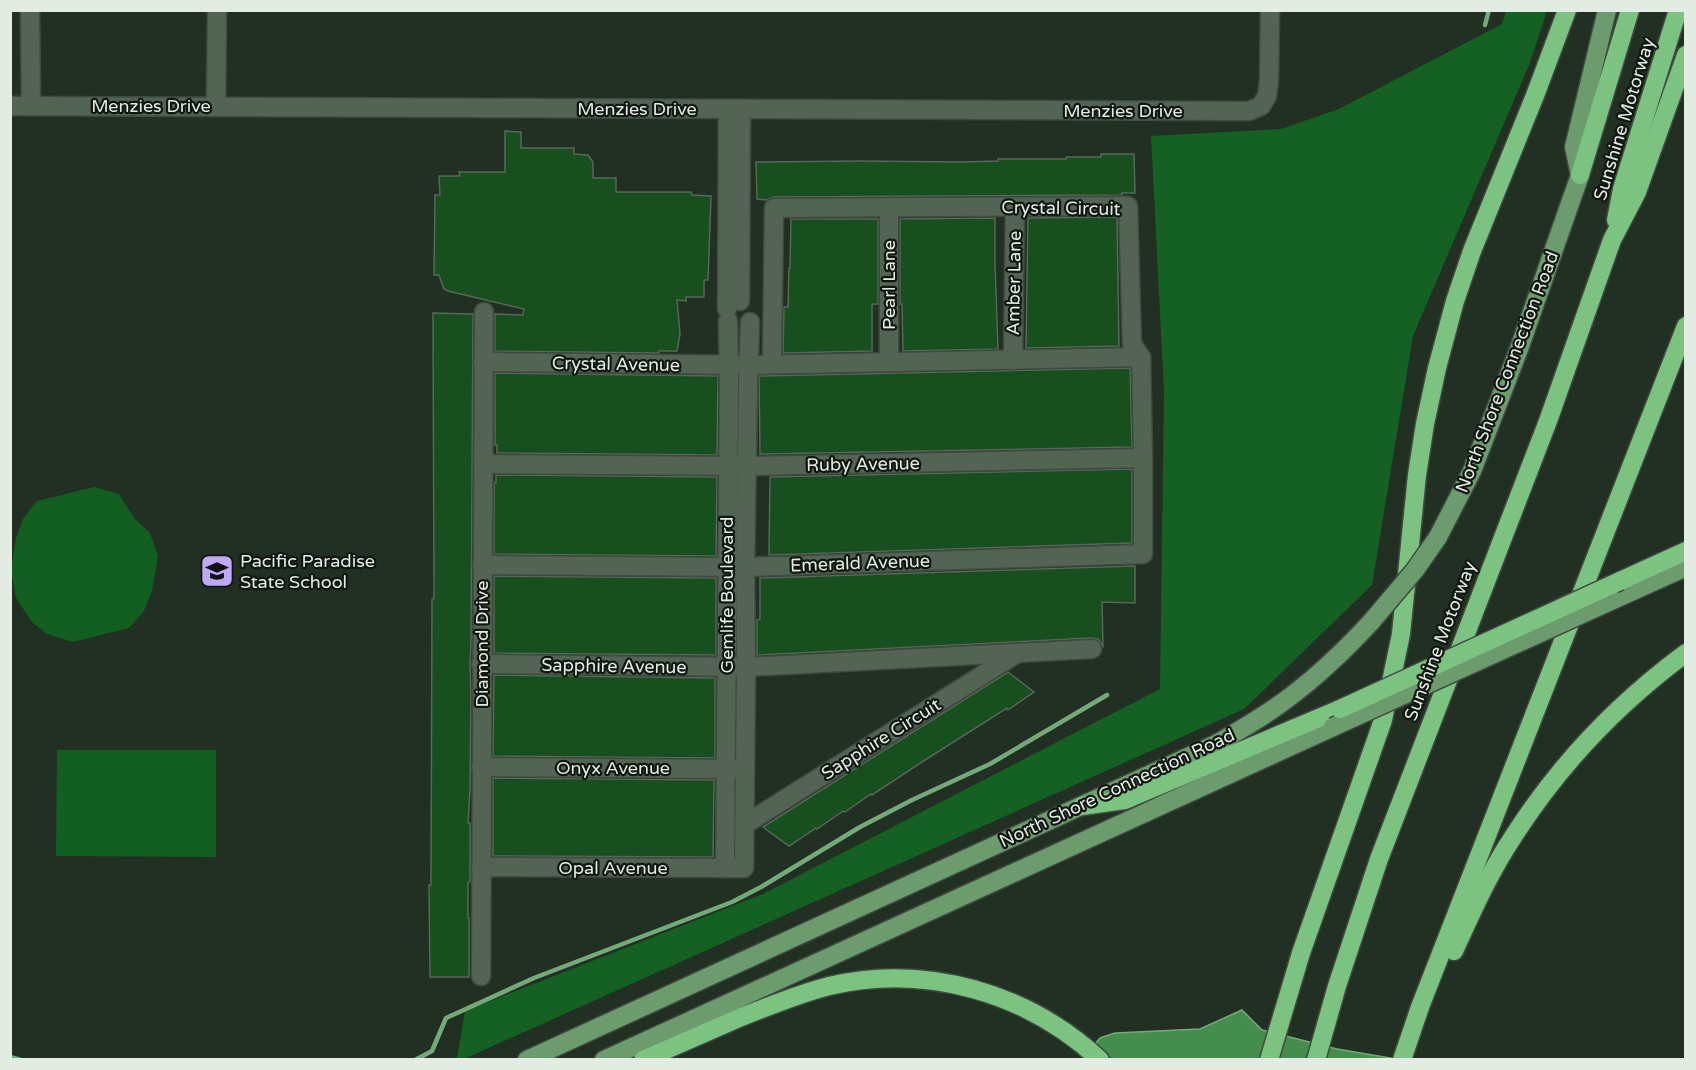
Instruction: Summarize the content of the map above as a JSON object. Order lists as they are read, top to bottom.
{
  "streets": {
    "highway": ["Sunshine Motorway"],
    "main road": ["North Shore Connection Road"],
    "street": [
      "Menzies Drive",
      "Crystal Circuit",
      "Amber Lane",
      "Pearl Lane",
      "Crystal Avenue",
      "Ruby Avenue",
      "Emerald Avenue",
      "Gemlife Boulevard",
      "Diamond Drive",
      "Sapphire Avenue",
      "Sapphire Circuit",
      "Onyx Avenue",
      "Opal Avenue"
    ]
  },
  "crossings": [
    ["Menzies Drive", "Gemlife Boulevard"],
    ["Crystal Circuit", "Amber Lane"],
    ["Crystal Circuit", "Pearl Lane"],
    ["Crystal Avenue", "Gemlife Boulevard"],
    ["Crystal Avenue", "Diamond Drive"],
    ["Ruby Avenue", "Emerald Avenue"],
    ["Ruby Avenue", "Gemlife Boulevard"],
    ["Ruby Avenue", "Diamond Drive"],
    ["Emerald Avenue", "Gemlife Boulevard"],
    ["Emerald Avenue", "Diamond Drive"],
    ["Gemlife Boulevard", "Sapphire Avenue"],
    ["Gemlife Boulevard", "Sapphire Circuit"],
    ["Gemlife Boulevard", "Onyx Avenue"],
    ["Gemlife Boulevard", "Opal Avenue"],
    ["Diamond Drive", "Sapphire Avenue"],
    ["Diamond Drive", "Onyx Avenue"],
    ["Diamond Drive", "Opal Avenue"],
    ["Sapphire Avenue", "Sapphire Circuit"]
  ],
  "places": {
    "school or university": ["Pacific Paradise State School"]
  }
}
